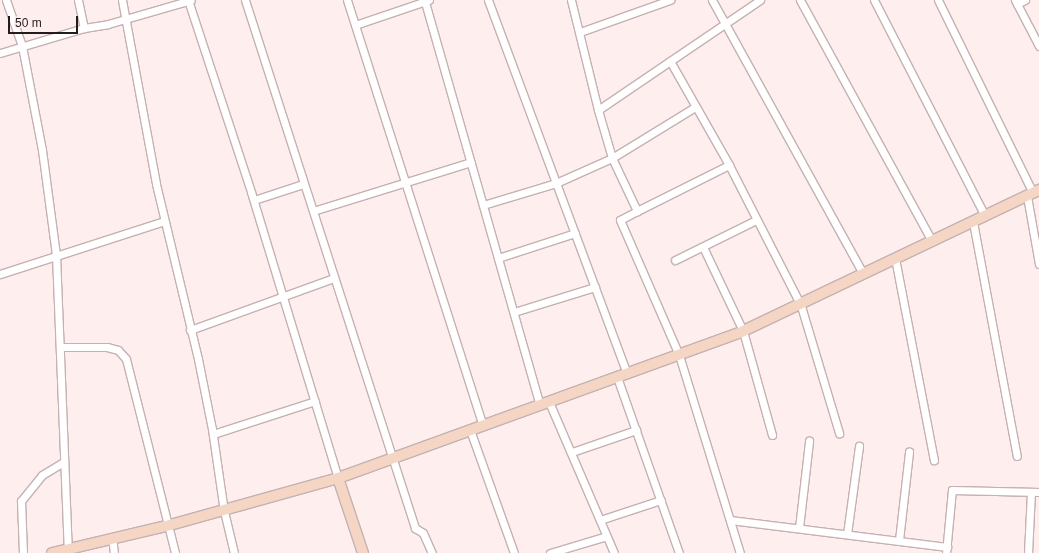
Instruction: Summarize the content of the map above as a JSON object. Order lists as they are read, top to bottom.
{
  "scale_bar": "50 m"
}
